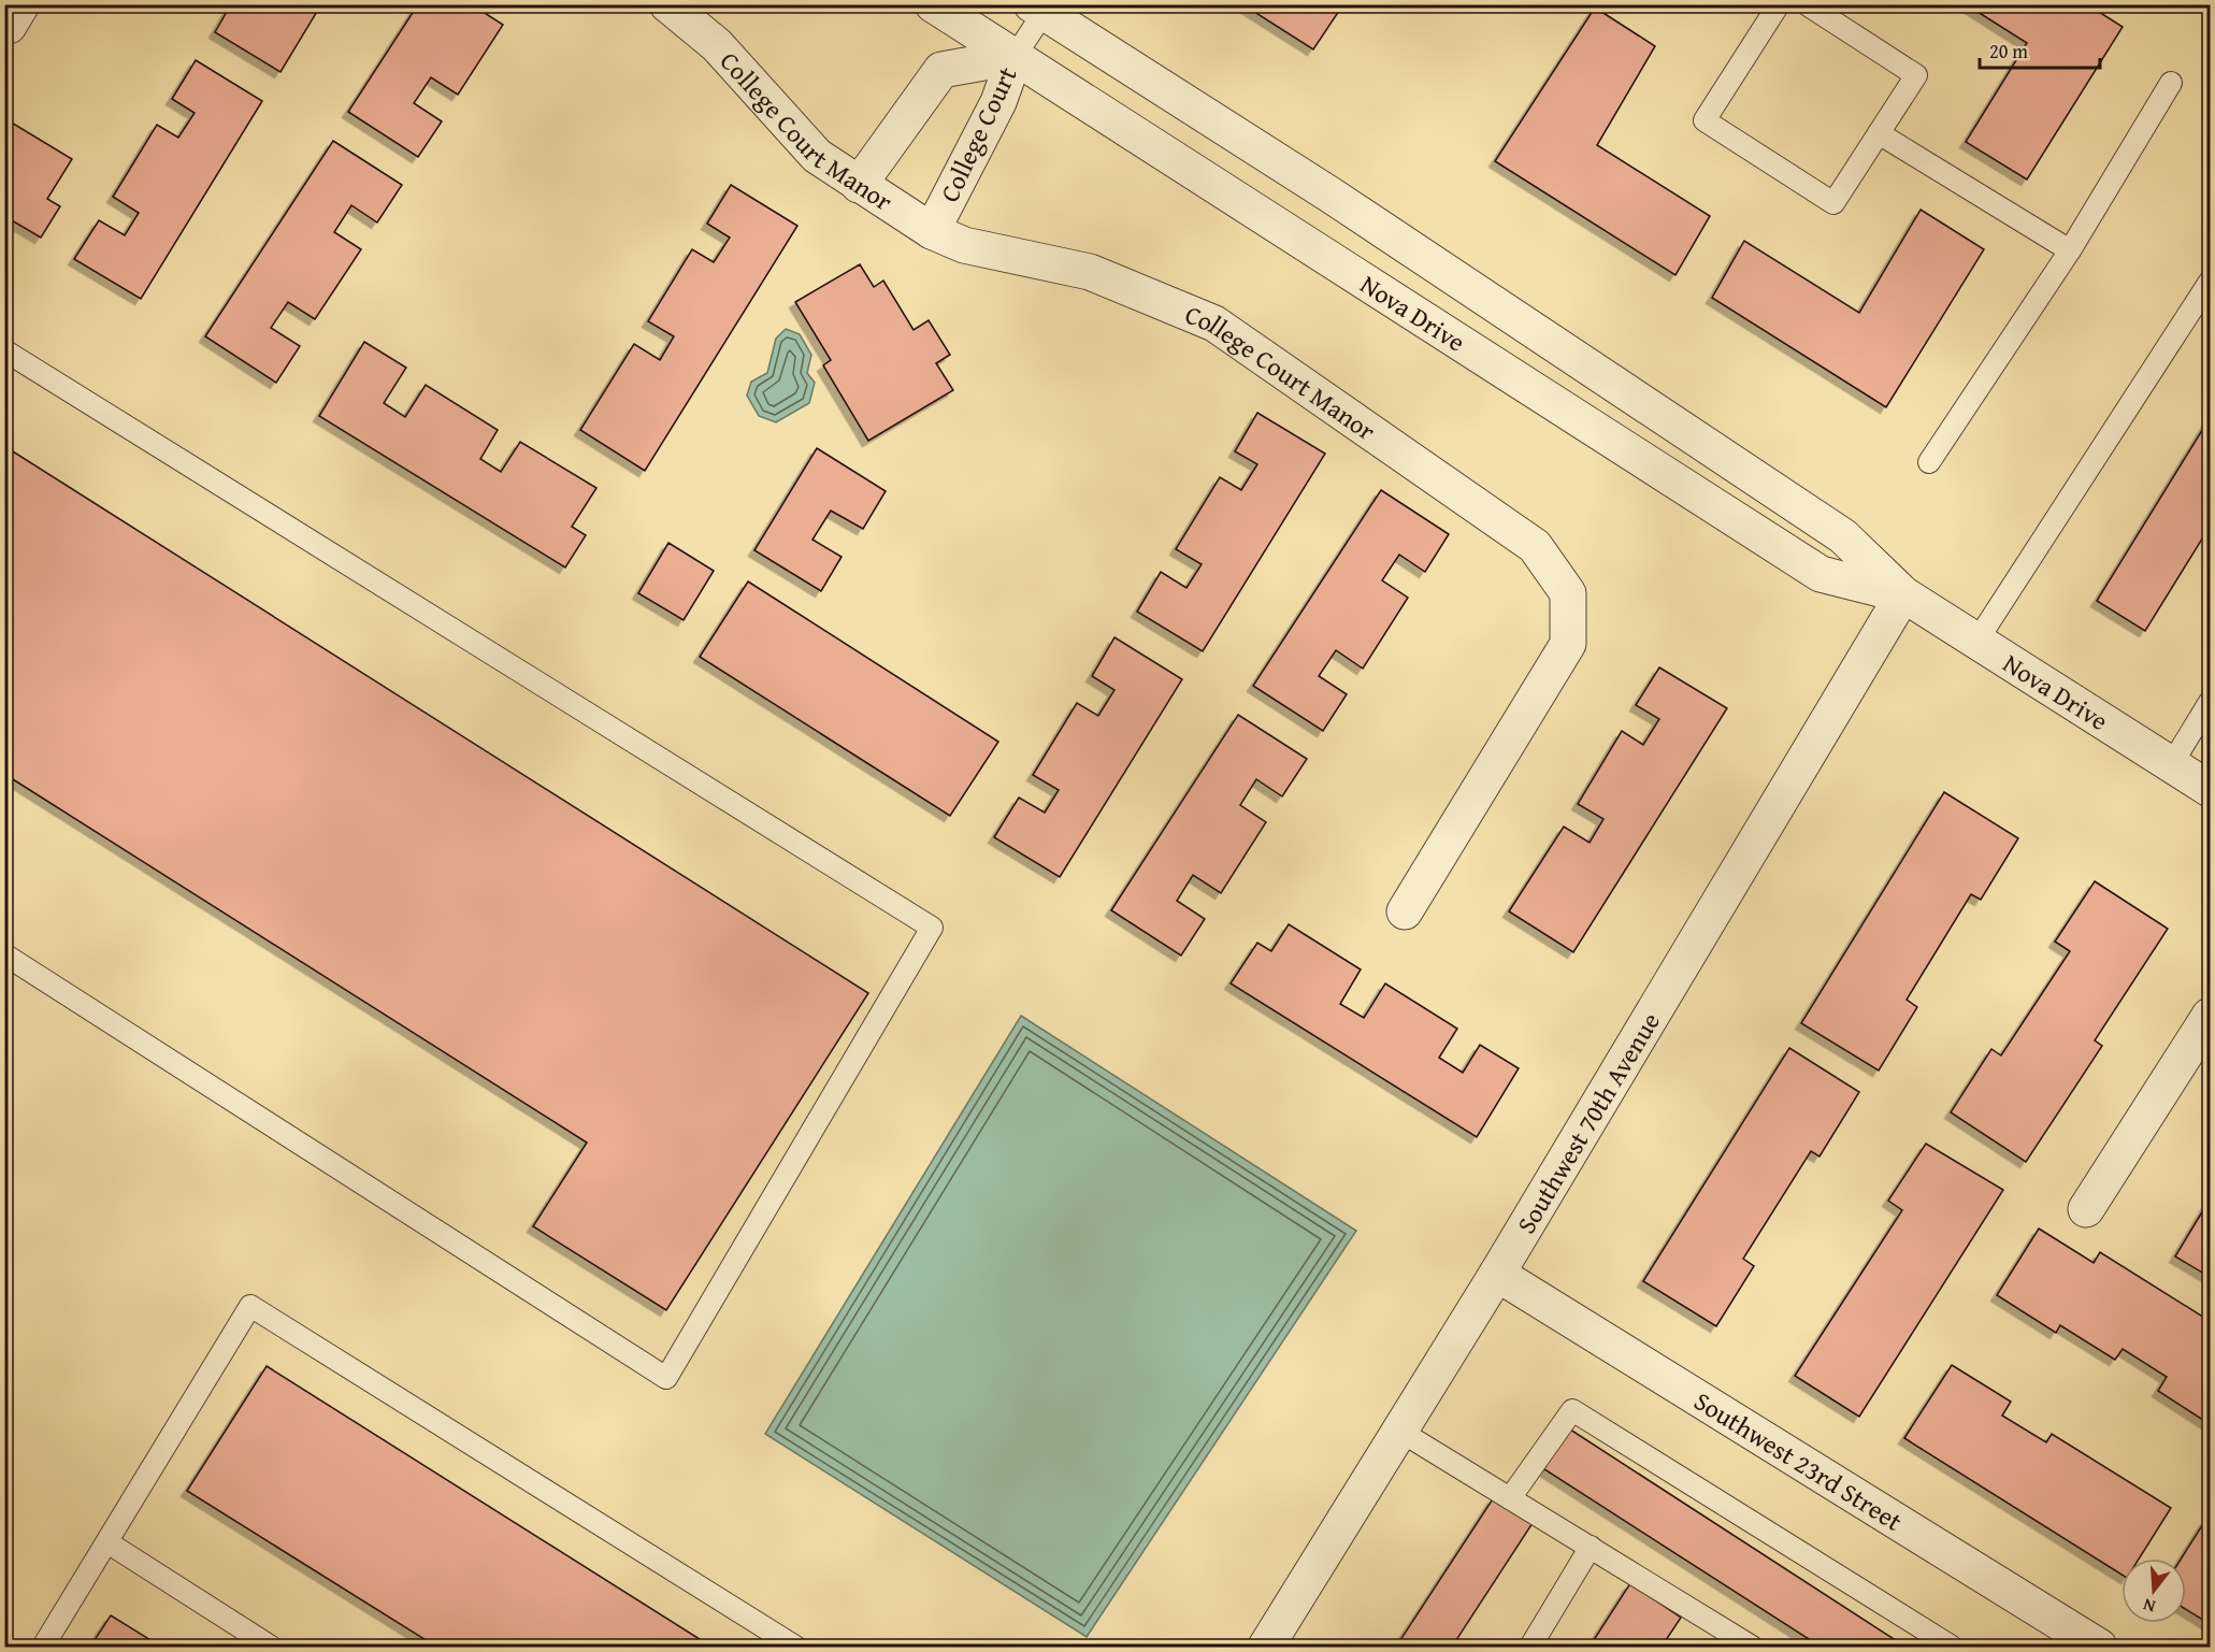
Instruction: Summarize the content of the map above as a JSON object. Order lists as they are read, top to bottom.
{
  "streets": {
    "street": [
      "College Court Manor",
      "College Court",
      "Nova Drive",
      "Southwest 70th Avenue",
      "Southwest 23rd Street"
    ]
  },
  "crossings": [
    ["College Court Manor", "College Court"],
    ["College Court", "Nova Drive"],
    ["Nova Drive", "Southwest 70th Avenue"],
    ["Southwest 70th Avenue", "Southwest 23rd Street"]
  ],
  "scale_bar": "20 m",
  "north": "bottom"
}
